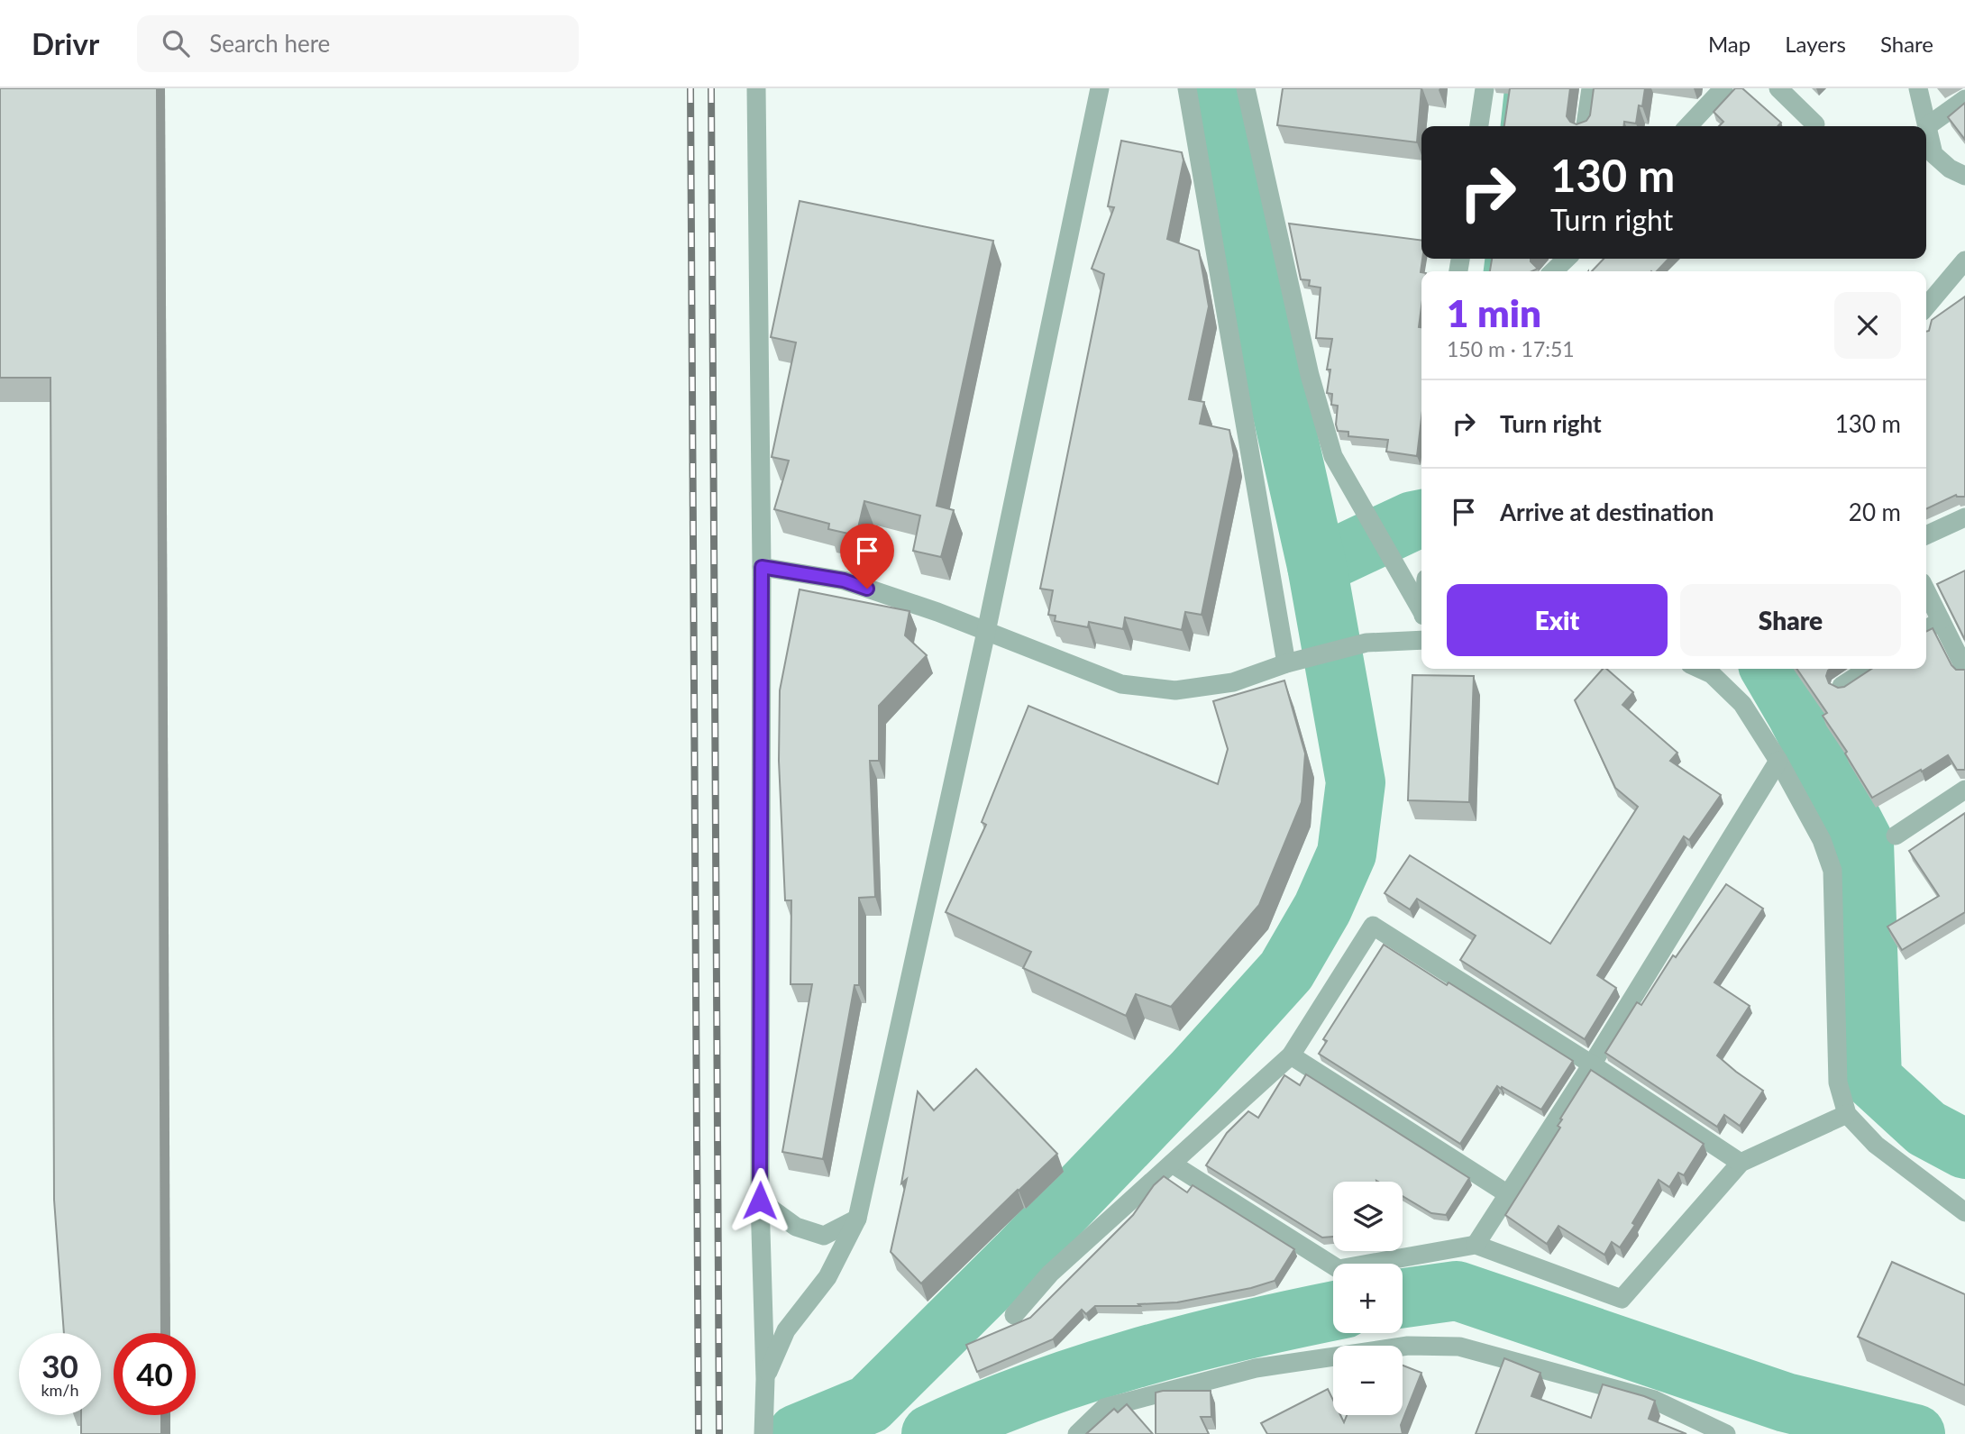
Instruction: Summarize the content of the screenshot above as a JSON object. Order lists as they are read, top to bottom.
{
  "page": {
    "header": "Drivr",
    "search": "Search here",
    "nav": ["Map", "Layers", "Share"],
    "turn": ["130 m", "Turn right"],
    "heading": ["1 min", "150 m · 17:51"],
    "list": [
      {
        "name": "Turn right",
        "value": "130 m"
      },
      {
        "name": "Arrive at destination",
        "value": "20 m"
      }
    ],
    "buttons": ["Exit", "Share"],
    "map_buttons": ["+", "−"],
    "speed": "30 km/h",
    "limit": "40"
  }
}
